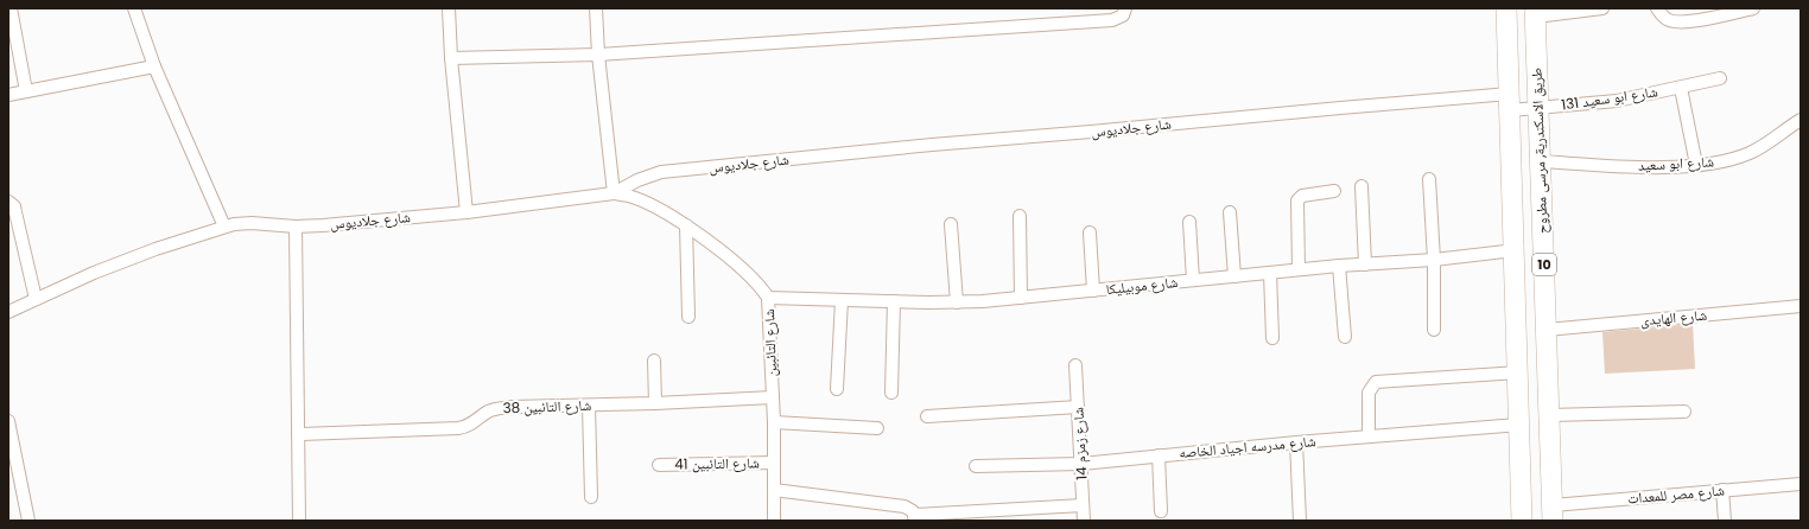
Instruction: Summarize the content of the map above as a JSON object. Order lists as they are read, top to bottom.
{
  "streets": {
    "main road": ["طريق الاسكندرية, مرسى مطروح", "10"],
    "street": [
      "شارع ابو سعيد 131",
      "شارع جلاديوس",
      "شارع ابو سعيد",
      "شارع موبيليكا",
      "شارع الهايدى",
      "شارع التائبين",
      "شارع التائبين 38",
      "شارع زمزم 14",
      "شارع مدرسه اجياد الخاصه",
      "شارع التائبين 41",
      "شارع مصر للمعدات"
    ]
  },
  "crossings": [
    ["شارع ابو سعيد 131", "شارع جلاديوس"],
    ["شارع ابو سعيد 131", "طريق الاسكندرية, مرسى مطروح"],
    ["شارع جلاديوس", "طريق الاسكندرية, مرسى مطروح"],
    ["شارع جلاديوس", "شارع التائبين"],
    ["طريق الاسكندرية, مرسى مطروح", "شارع ابو سعيد"],
    ["طريق الاسكندرية, مرسى مطروح", "شارع موبيليكا"],
    ["طريق الاسكندرية, مرسى مطروح", "شارع الهايدى"],
    ["طريق الاسكندرية, مرسى مطروح", "شارع مدرسه اجياد الخاصه"],
    ["طريق الاسكندرية, مرسى مطروح", "شارع مصر للمعدات"],
    ["شارع موبيليكا", "شارع التائبين"],
    ["شارع التائبين", "شارع التائبين 38"],
    ["شارع التائبين", "شارع التائبين 41"],
    ["شارع زمزم 14", "شارع مدرسه اجياد الخاصه"]
  ]
}
